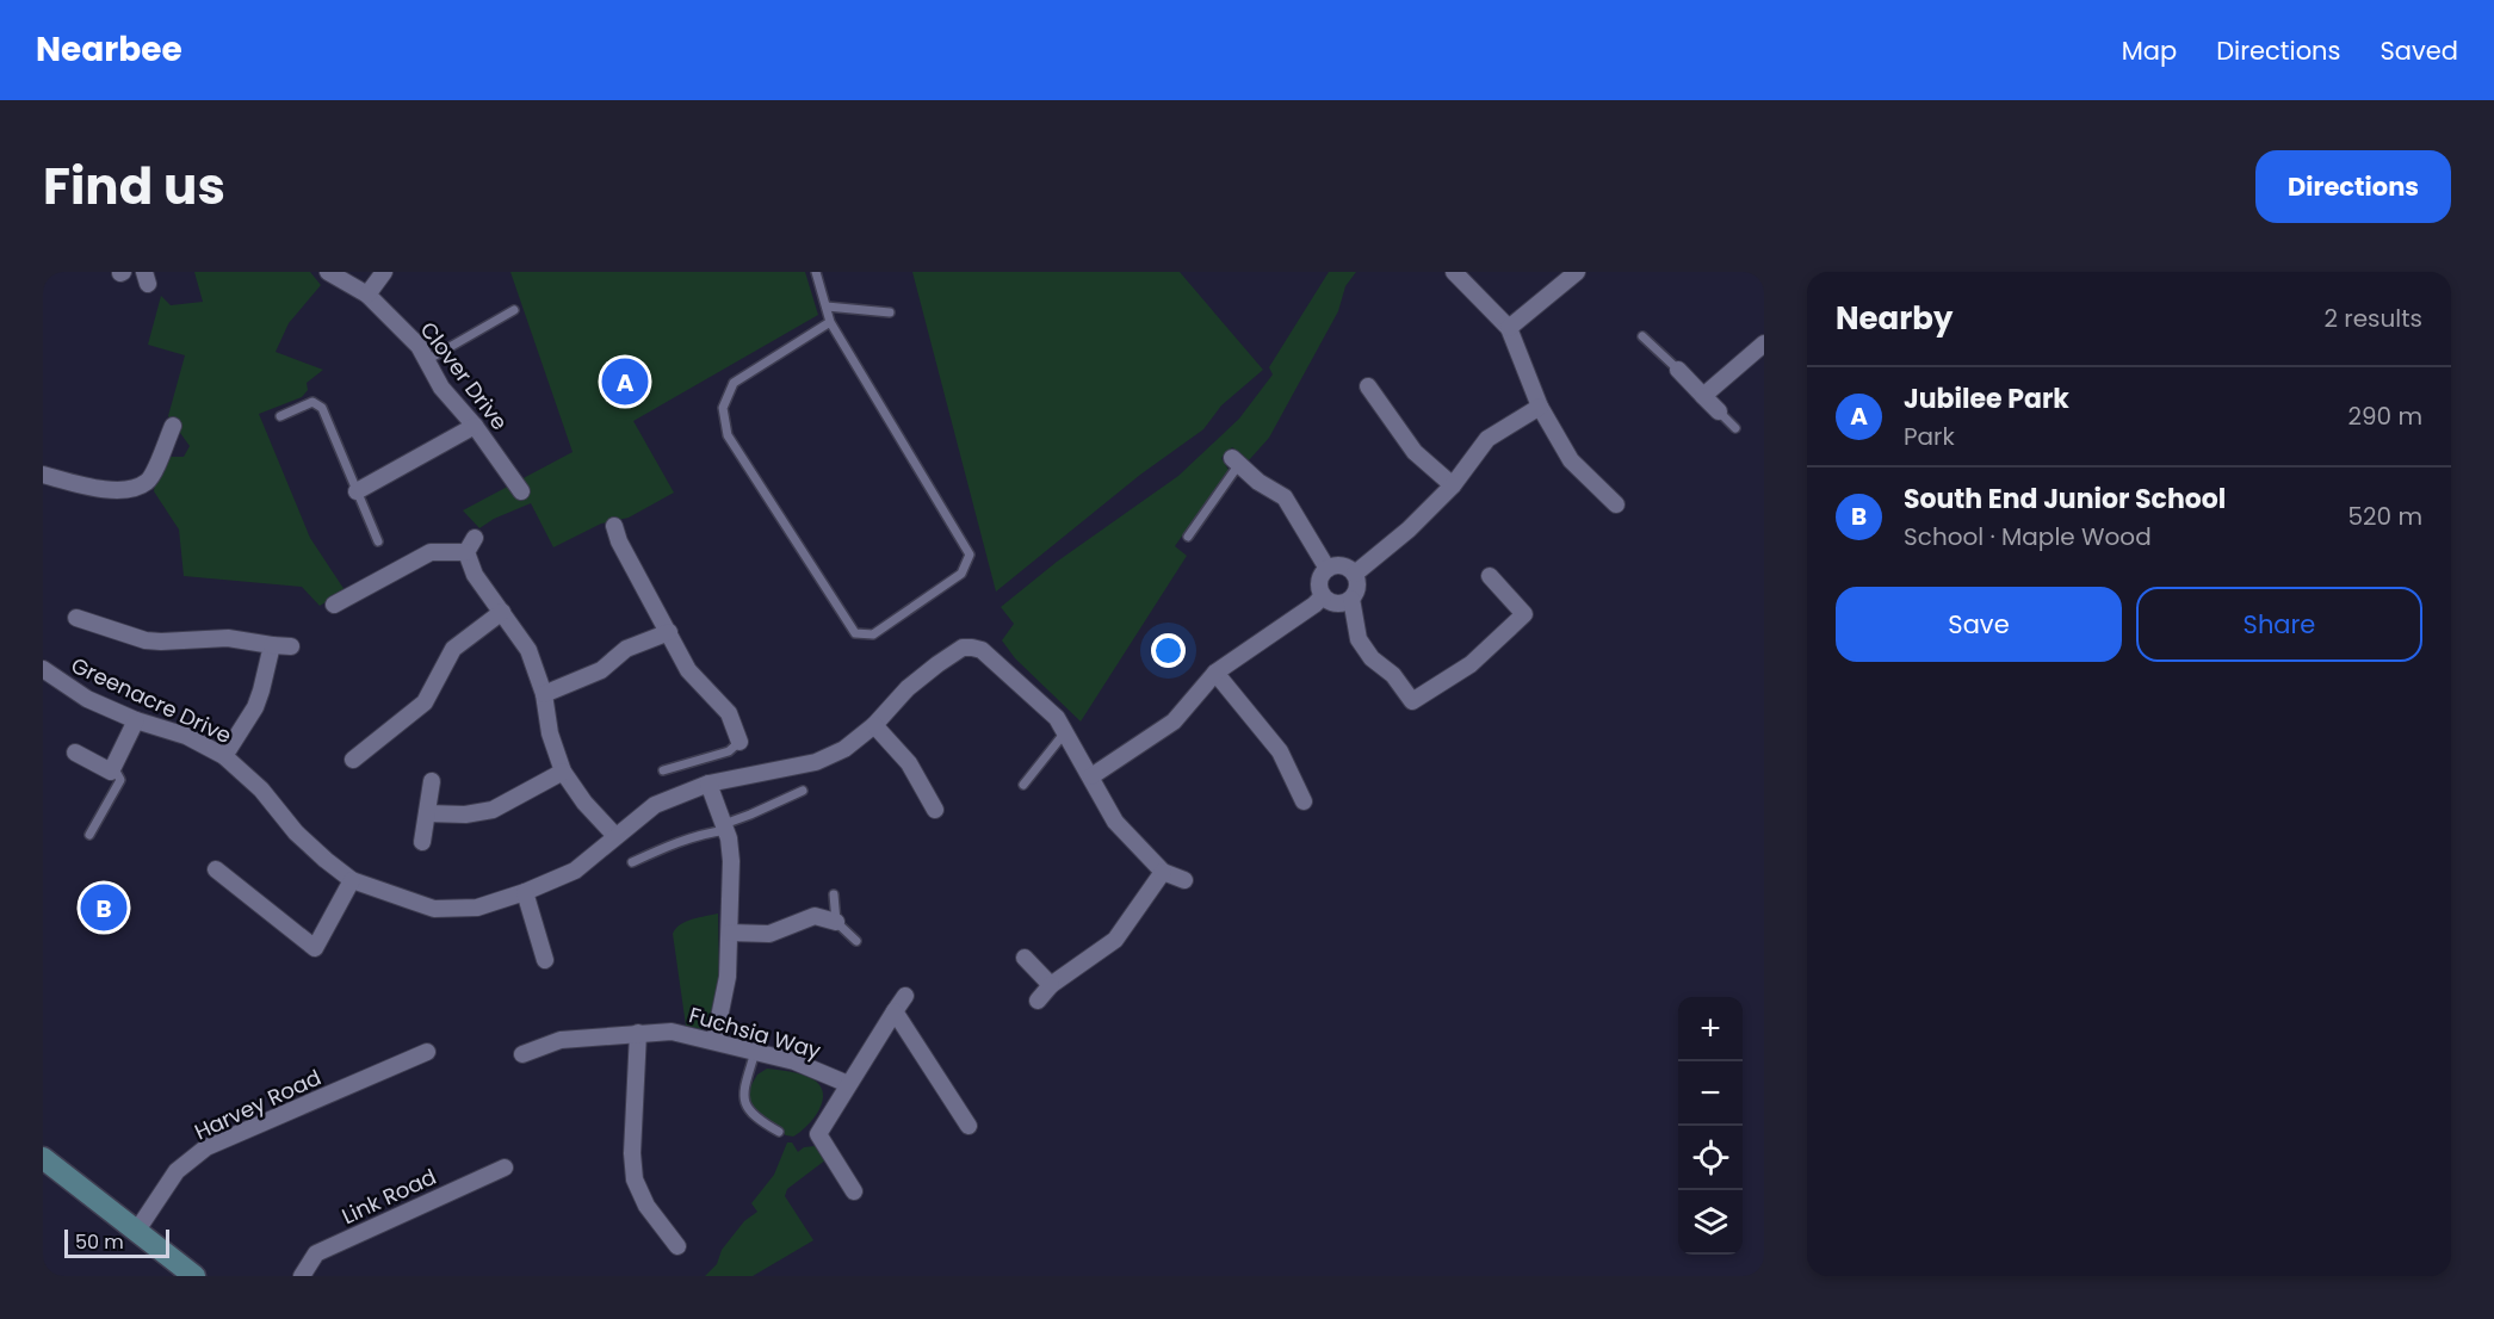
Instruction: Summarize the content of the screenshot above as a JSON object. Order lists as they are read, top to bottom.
{
  "streets": {
    "street": [
      "Clover Drive",
      "Greenacre Drive",
      "Fuchsia Way",
      "Harvey Road",
      "Link Road"
    ]
  },
  "scale_bar": "50 m",
  "page": {
    "header": "Nearbee",
    "nav": ["Map", "Directions", "Saved"],
    "title": "Find us",
    "buttons": [
      "Directions",
      ["Save", "Share"]
    ],
    "heading": ["Nearby", "2 results"],
    "pins": ["A", "B"],
    "list": [
      {
        "mark": "A",
        "name": "Jubilee Park",
        "note": "Park",
        "value": "290 m"
      },
      {
        "mark": "B",
        "name": "South End Junior School",
        "note": "School · Maple Wood",
        "value": "520 m"
      }
    ],
    "map_buttons": ["+", "−"],
    "scale": "50 m"
  }
}
